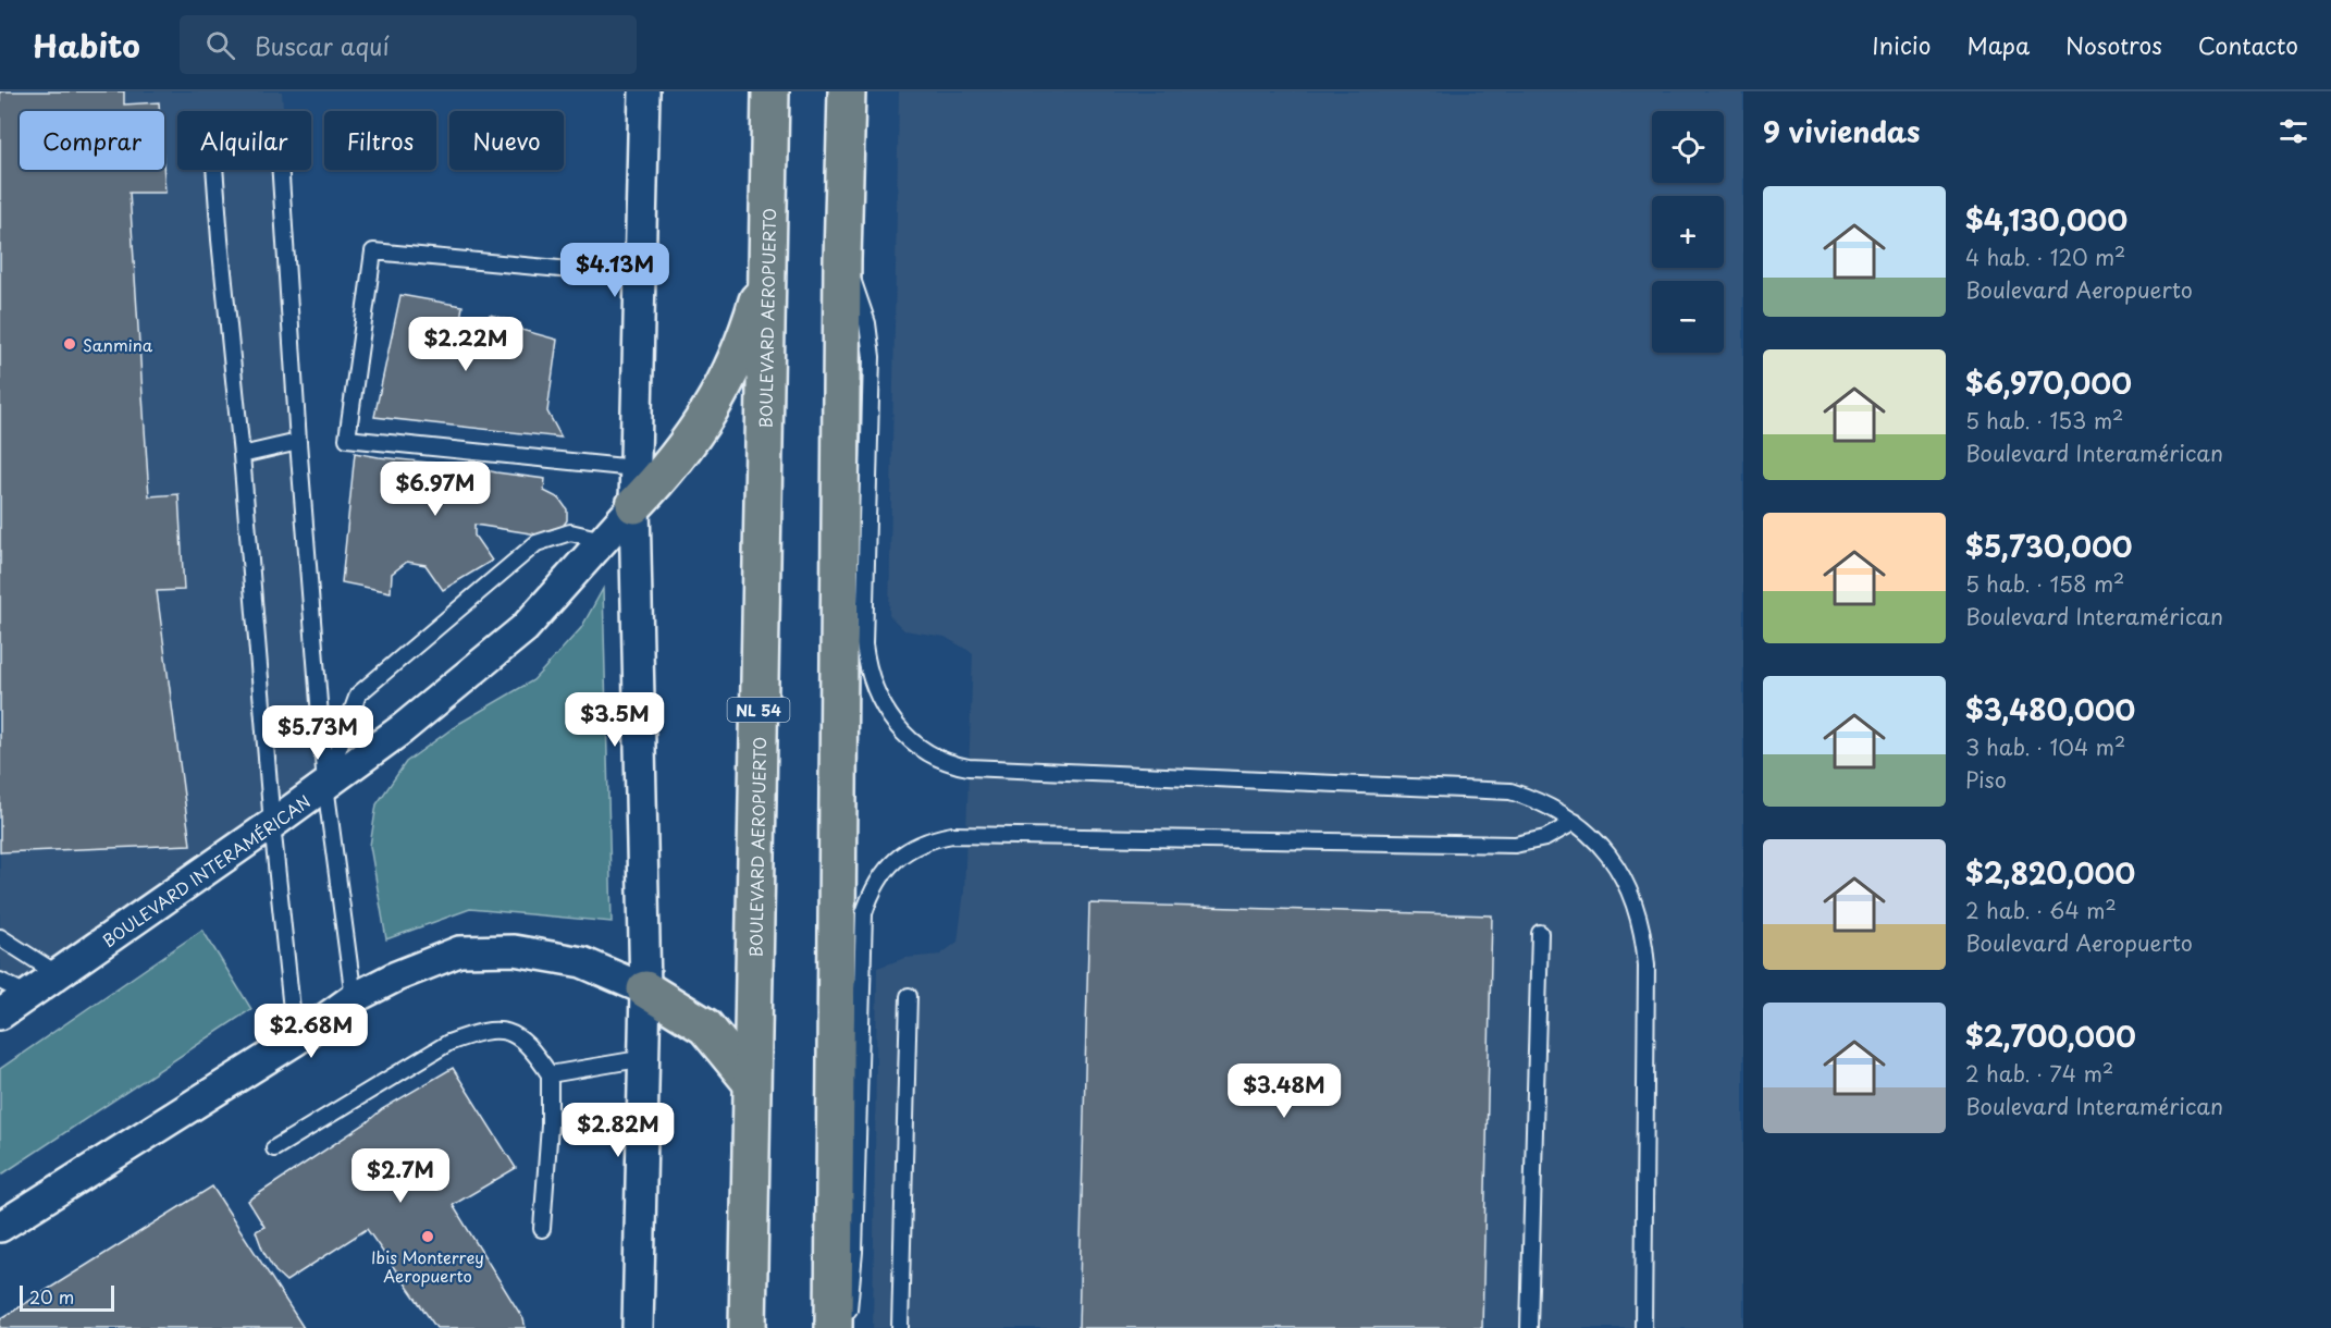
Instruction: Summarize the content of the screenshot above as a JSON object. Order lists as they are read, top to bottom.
{
  "streets": {
    "highway": ["BOULEVARD AEROPUERTO", "NL 54"],
    "street": ["BOULEVARD INTERAMÉRICAN"]
  },
  "places": ["Sanmina", "Ibis Monterrey Aeropuerto"],
  "scale_bar": "20 m",
  "page": {
    "header": "Habito",
    "search": "Buscar aquí",
    "nav": [
      "Inicio",
      "Mapa",
      "Nosotros",
      "Contacto"
    ],
    "heading": "9 viviendas",
    "map_buttons": ["+", "−"],
    "chip": [
      "Comprar",
      "Alquilar",
      "Filtros",
      "Nuevo"
    ],
    "list": [
      {
        "name": "$4,130,000",
        "note": "4 hab. · 120 m² · Boulevard Aeropuerto"
      },
      {
        "name": "$6,970,000",
        "note": "5 hab. · 153 m² · Boulevard Interamérican"
      },
      {
        "name": "$5,730,000",
        "note": "5 hab. · 158 m² · Boulevard Interamérican"
      },
      {
        "name": "$3,480,000",
        "note": "3 hab. · 104 m² · Piso"
      },
      {
        "name": "$2,820,000",
        "note": "2 hab. · 64 m² · Boulevard Aeropuerto"
      },
      {
        "name": "$2,700,000",
        "note": "2 hab. · 74 m² · Boulevard Interamérican"
      }
    ],
    "price": [
      "$4.13M",
      "$2.22M",
      "$6.97M",
      "$3.5M",
      "$5.73M",
      "$2.68M",
      "$3.48M",
      "$2.82M",
      "$2.7M"
    ],
    "scale": "20 m"
  }
}
